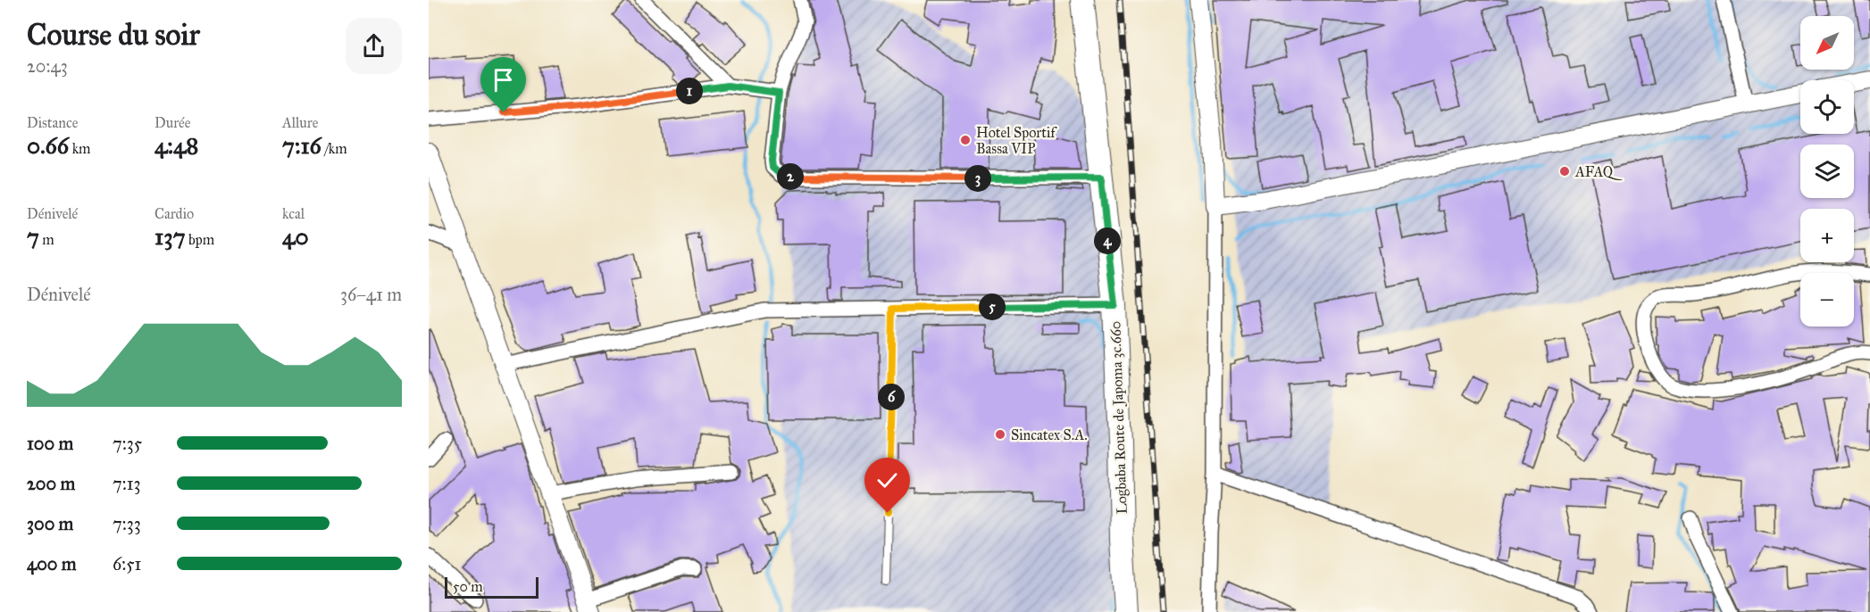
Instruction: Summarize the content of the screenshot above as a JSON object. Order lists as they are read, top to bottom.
{
  "streets": {
    "main road": ["Logbaba Route de Japoma 3c.660"]
  },
  "places": ["Hotel Sportif Bassa VIP", "AFAQ", "Sincatex S.A."],
  "scale_bar": "50 m",
  "north": "bottom left",
  "page": {
    "heading": ["Course du soir", "20:43"],
    "map_buttons": ["+", "−"],
    "pins": [
      "1",
      "2",
      "3",
      "4",
      "5",
      "6"
    ],
    "stats": [
      ["Distance", "0.66 km"],
      ["Durée", "4:48"],
      ["Allure", "7:16 /km"],
      ["Dénivelé", "7 m"],
      ["Cardio", "137 bpm"],
      ["kcal", "40"]
    ],
    "chart": ["Dénivelé", "36–41 m"],
    "list": [
      {
        "name": "100 m",
        "note": "7:35"
      },
      {
        "name": "200 m",
        "note": "7:13"
      },
      {
        "name": "300 m",
        "note": "7:33"
      },
      {
        "name": "400 m",
        "note": "6:51"
      }
    ],
    "scale": "50 m"
  }
}
